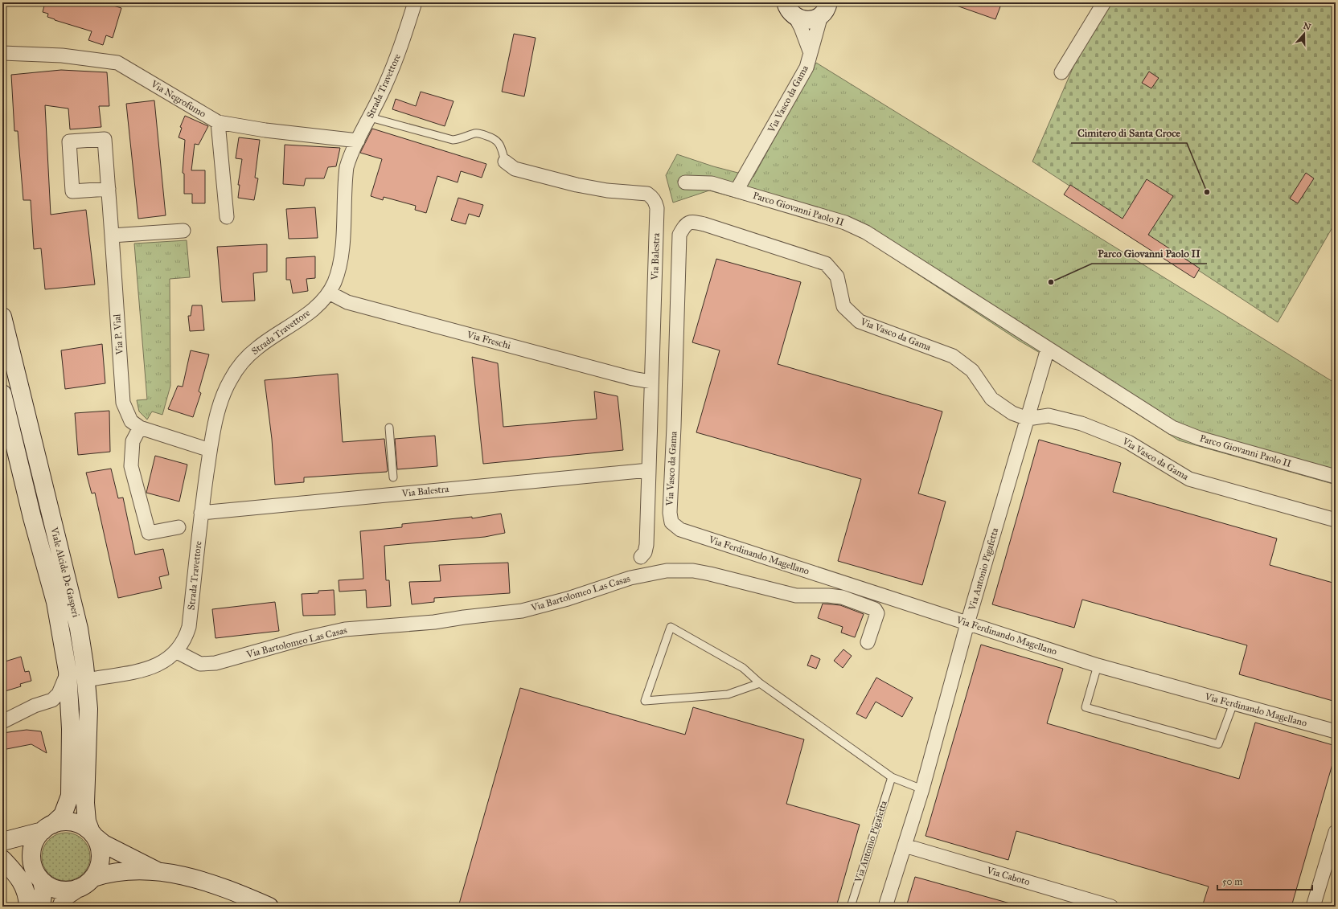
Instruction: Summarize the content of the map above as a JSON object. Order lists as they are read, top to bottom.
{
  "streets": {
    "main road": ["Viale Alcide De Gasperi"],
    "street": [
      "Strada Travettore",
      "Via Negrofumo",
      "Via Vasco da Gama",
      "Parco Giovanni Paolo II",
      "Via Balestra",
      "Via P. Vial",
      "Via Freschi",
      "Via Ferdinando Magellano",
      "Via Antonio Pigafetta",
      "Via Bartolomeo Las Casas",
      "Via Caboto"
    ]
  },
  "crossings": [
    ["Strada Travettore", "Via Negrofumo"],
    ["Strada Travettore", "Via Balestra"],
    ["Strada Travettore", "Via P. Vial"],
    ["Strada Travettore", "Via Freschi"],
    ["Strada Travettore", "Viale Alcide De Gasperi"],
    ["Strada Travettore", "Via Bartolomeo Las Casas"],
    ["Via Vasco da Gama", "Parco Giovanni Paolo II"],
    ["Via Vasco da Gama", "Via Ferdinando Magellano"],
    ["Via Vasco da Gama", "Via Antonio Pigafetta"],
    ["Parco Giovanni Paolo II", "Via Antonio Pigafetta"],
    ["Via Balestra", "Via Freschi"],
    ["Via Ferdinando Magellano", "Via Antonio Pigafetta"],
    ["Via Antonio Pigafetta", "Via Caboto"]
  ],
  "places": ["Cimitero di Santa Croce", "Parco Giovanni Paolo II"],
  "scale_bar": "50 m",
  "north": "top"
}
